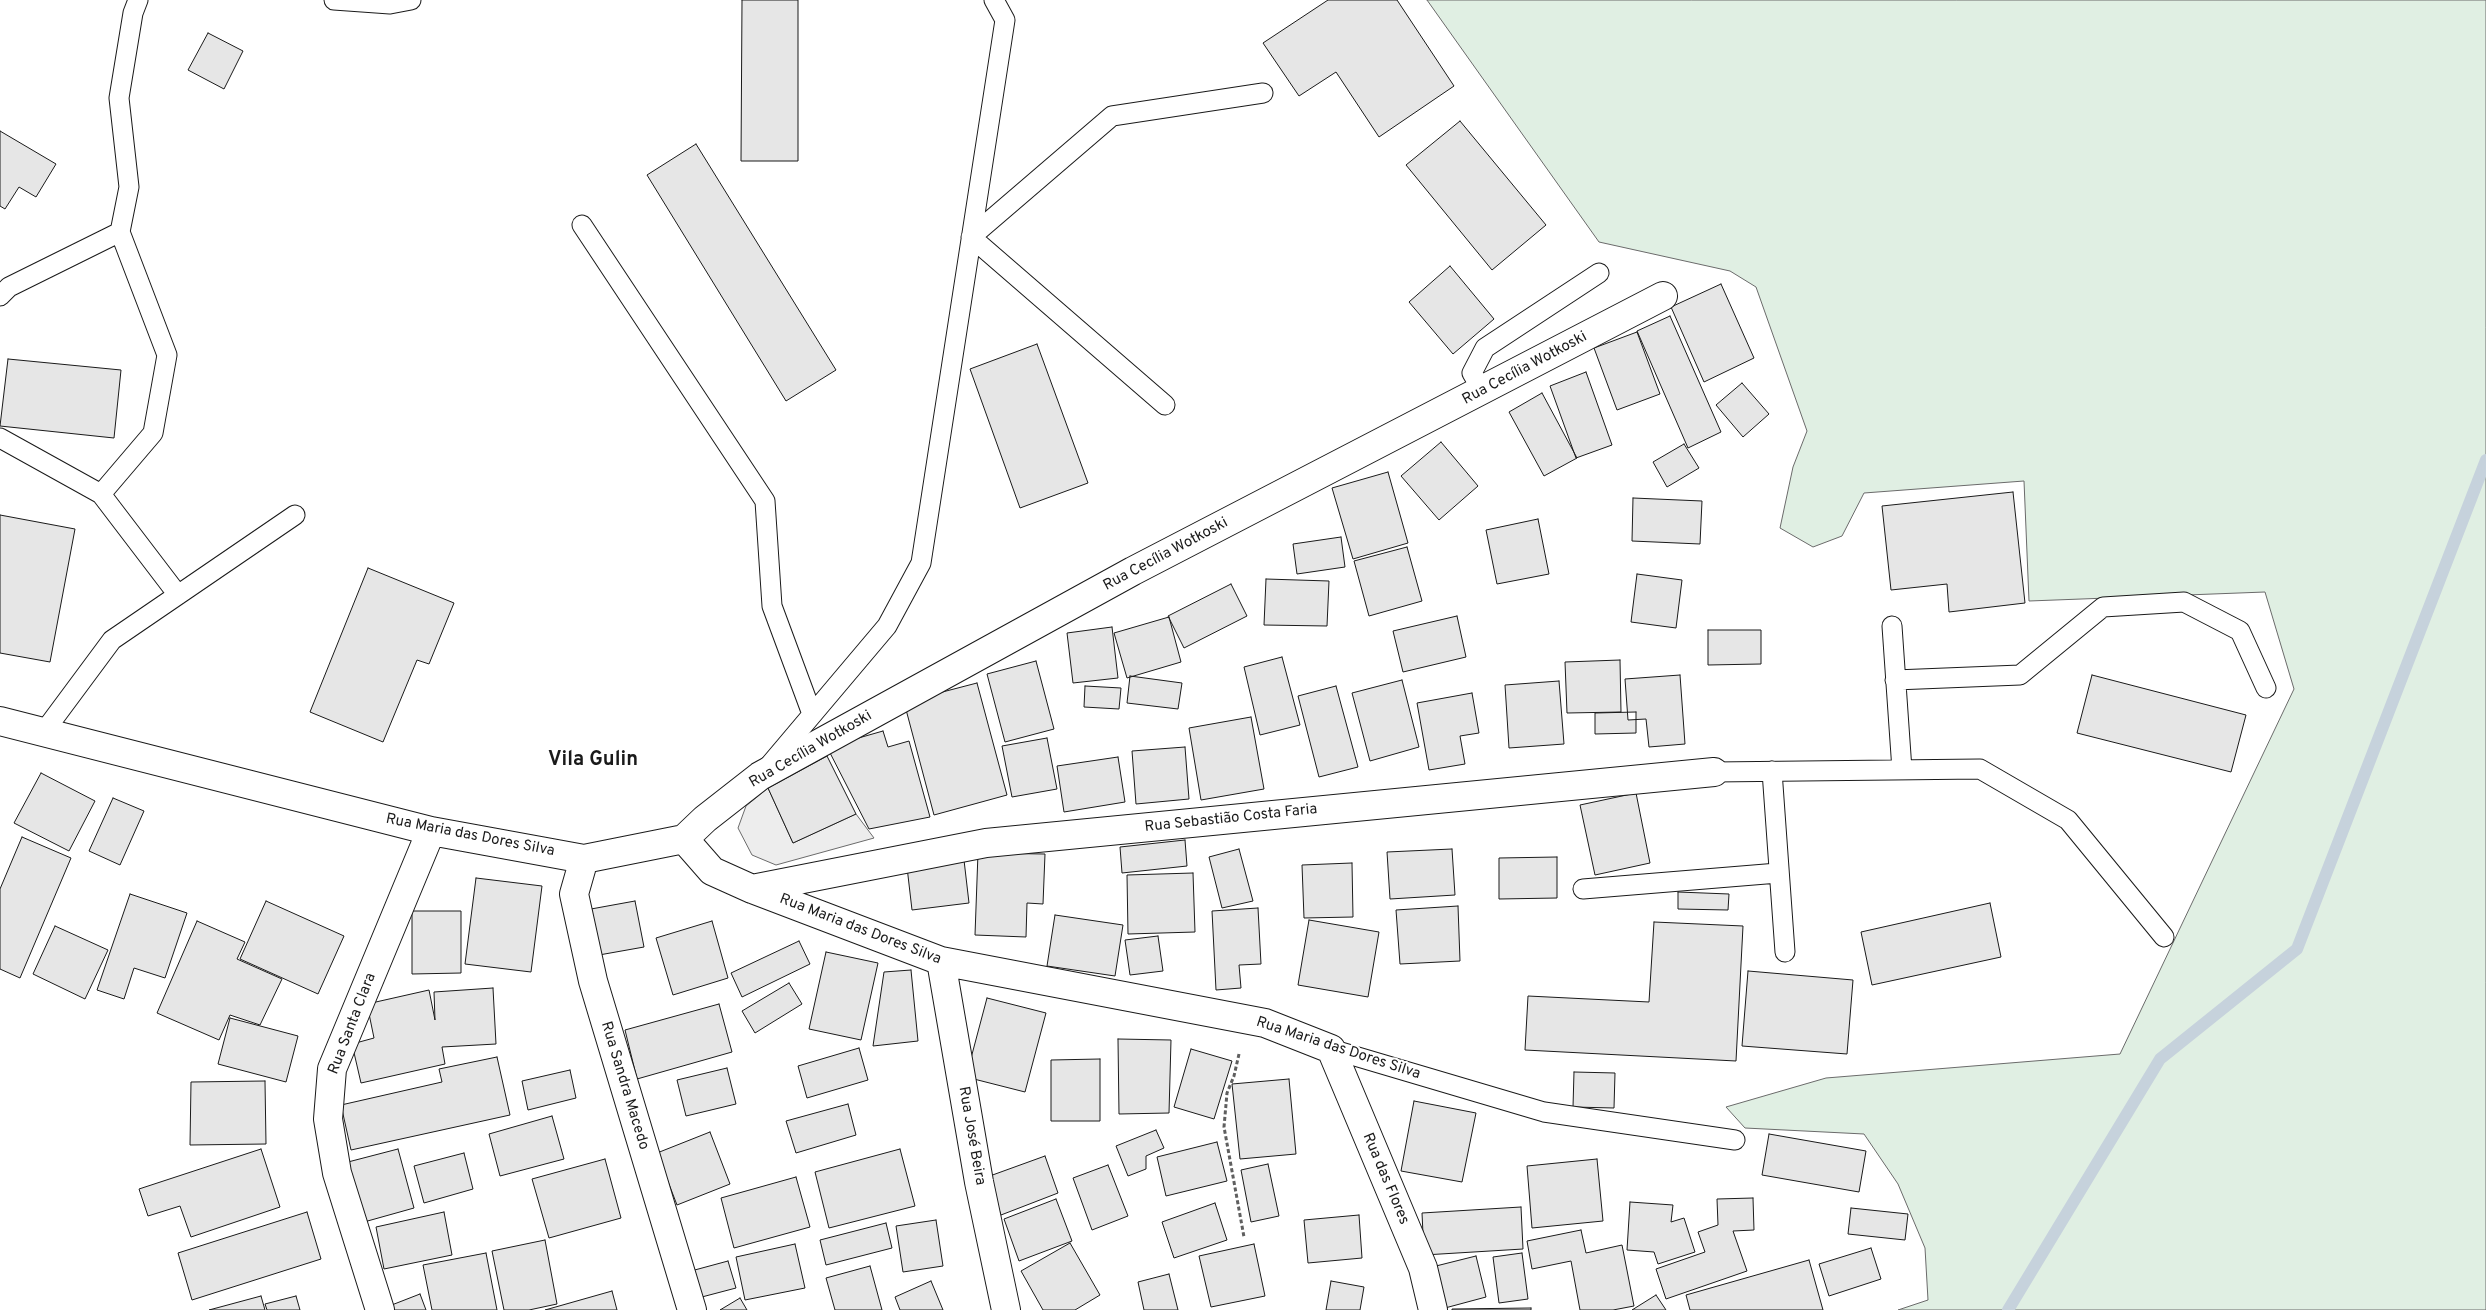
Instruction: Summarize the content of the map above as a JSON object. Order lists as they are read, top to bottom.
{
  "streets": {
    "street": [
      "Rua Cecília Wotkoski",
      "Rua Sebastião Costa Faria",
      "Rua Maria das Dores Silva",
      "Rua Santa Clara",
      "Rua Sandra Macedo",
      "Rua José Beira",
      "Rua das Flores"
    ]
  },
  "crossings": [
    ["Rua Cecília Wotkoski", "Rua Maria das Dores Silva"],
    ["Rua Sebastião Costa Faria", "Rua Maria das Dores Silva"],
    ["Rua Maria das Dores Silva", "Rua Santa Clara"],
    ["Rua Maria das Dores Silva", "Rua Sandra Macedo"],
    ["Rua Maria das Dores Silva", "Rua José Beira"],
    ["Rua Maria das Dores Silva", "Rua das Flores"]
  ],
  "districts": ["Vila Gulin"]
}
